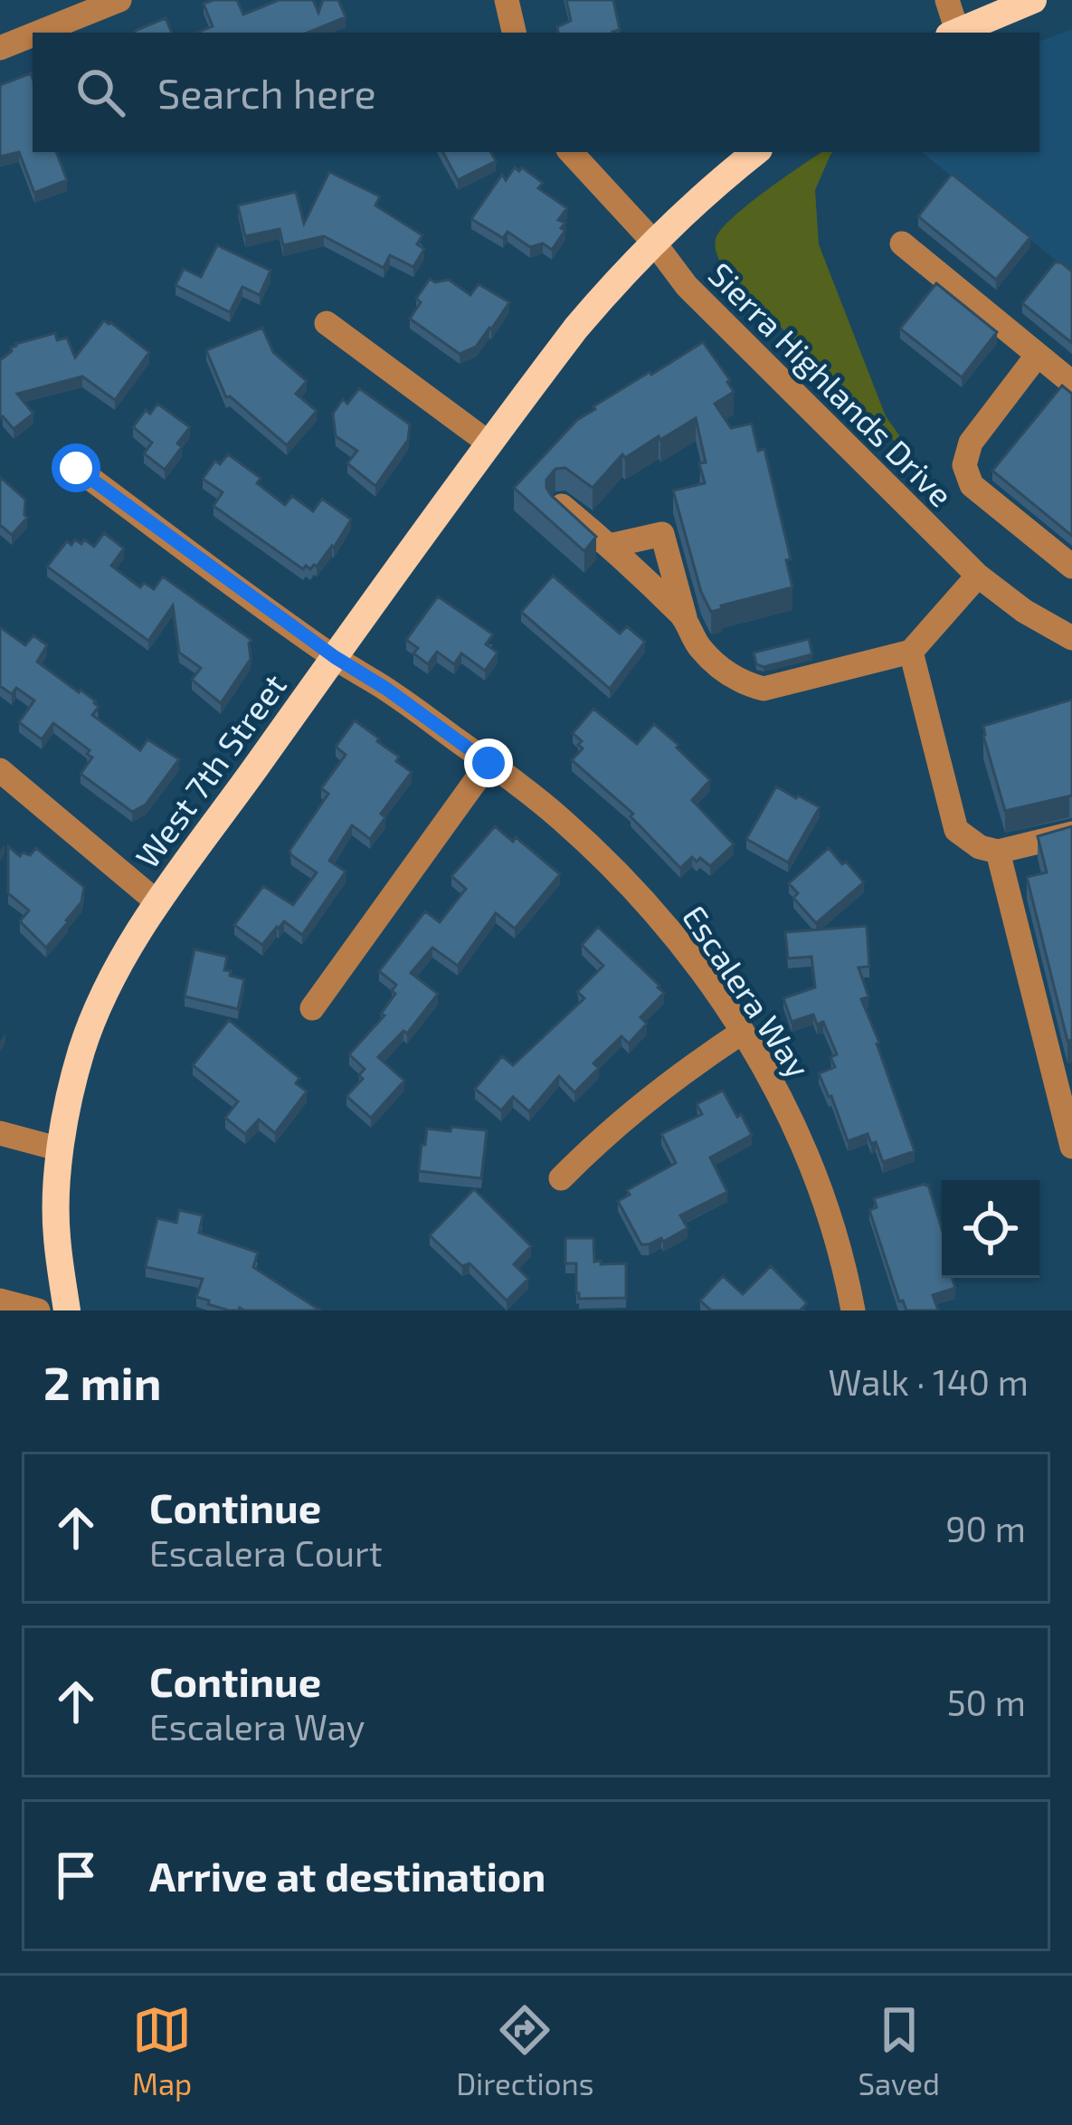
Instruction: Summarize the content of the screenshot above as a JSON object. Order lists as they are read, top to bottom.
{
  "streets": {
    "main road": ["West 7th Street"],
    "street": ["Sierra Highlands Drive", "Escalera Way"]
  },
  "crossings": [
    ["Sierra Highlands Drive", "West 7th Street"],
    ["West 7th Street", "Escalera Way"]
  ],
  "page": {
    "search": "Search here",
    "heading": ["2 min", "Walk · 140 m"],
    "list": [
      ["Continue", "Escalera Court", "90 m"],
      ["Continue", "Escalera Way", "50 m"],
      "Arrive at destination"
    ],
    "nav": ["Map", "Directions", "Saved"]
  }
}
